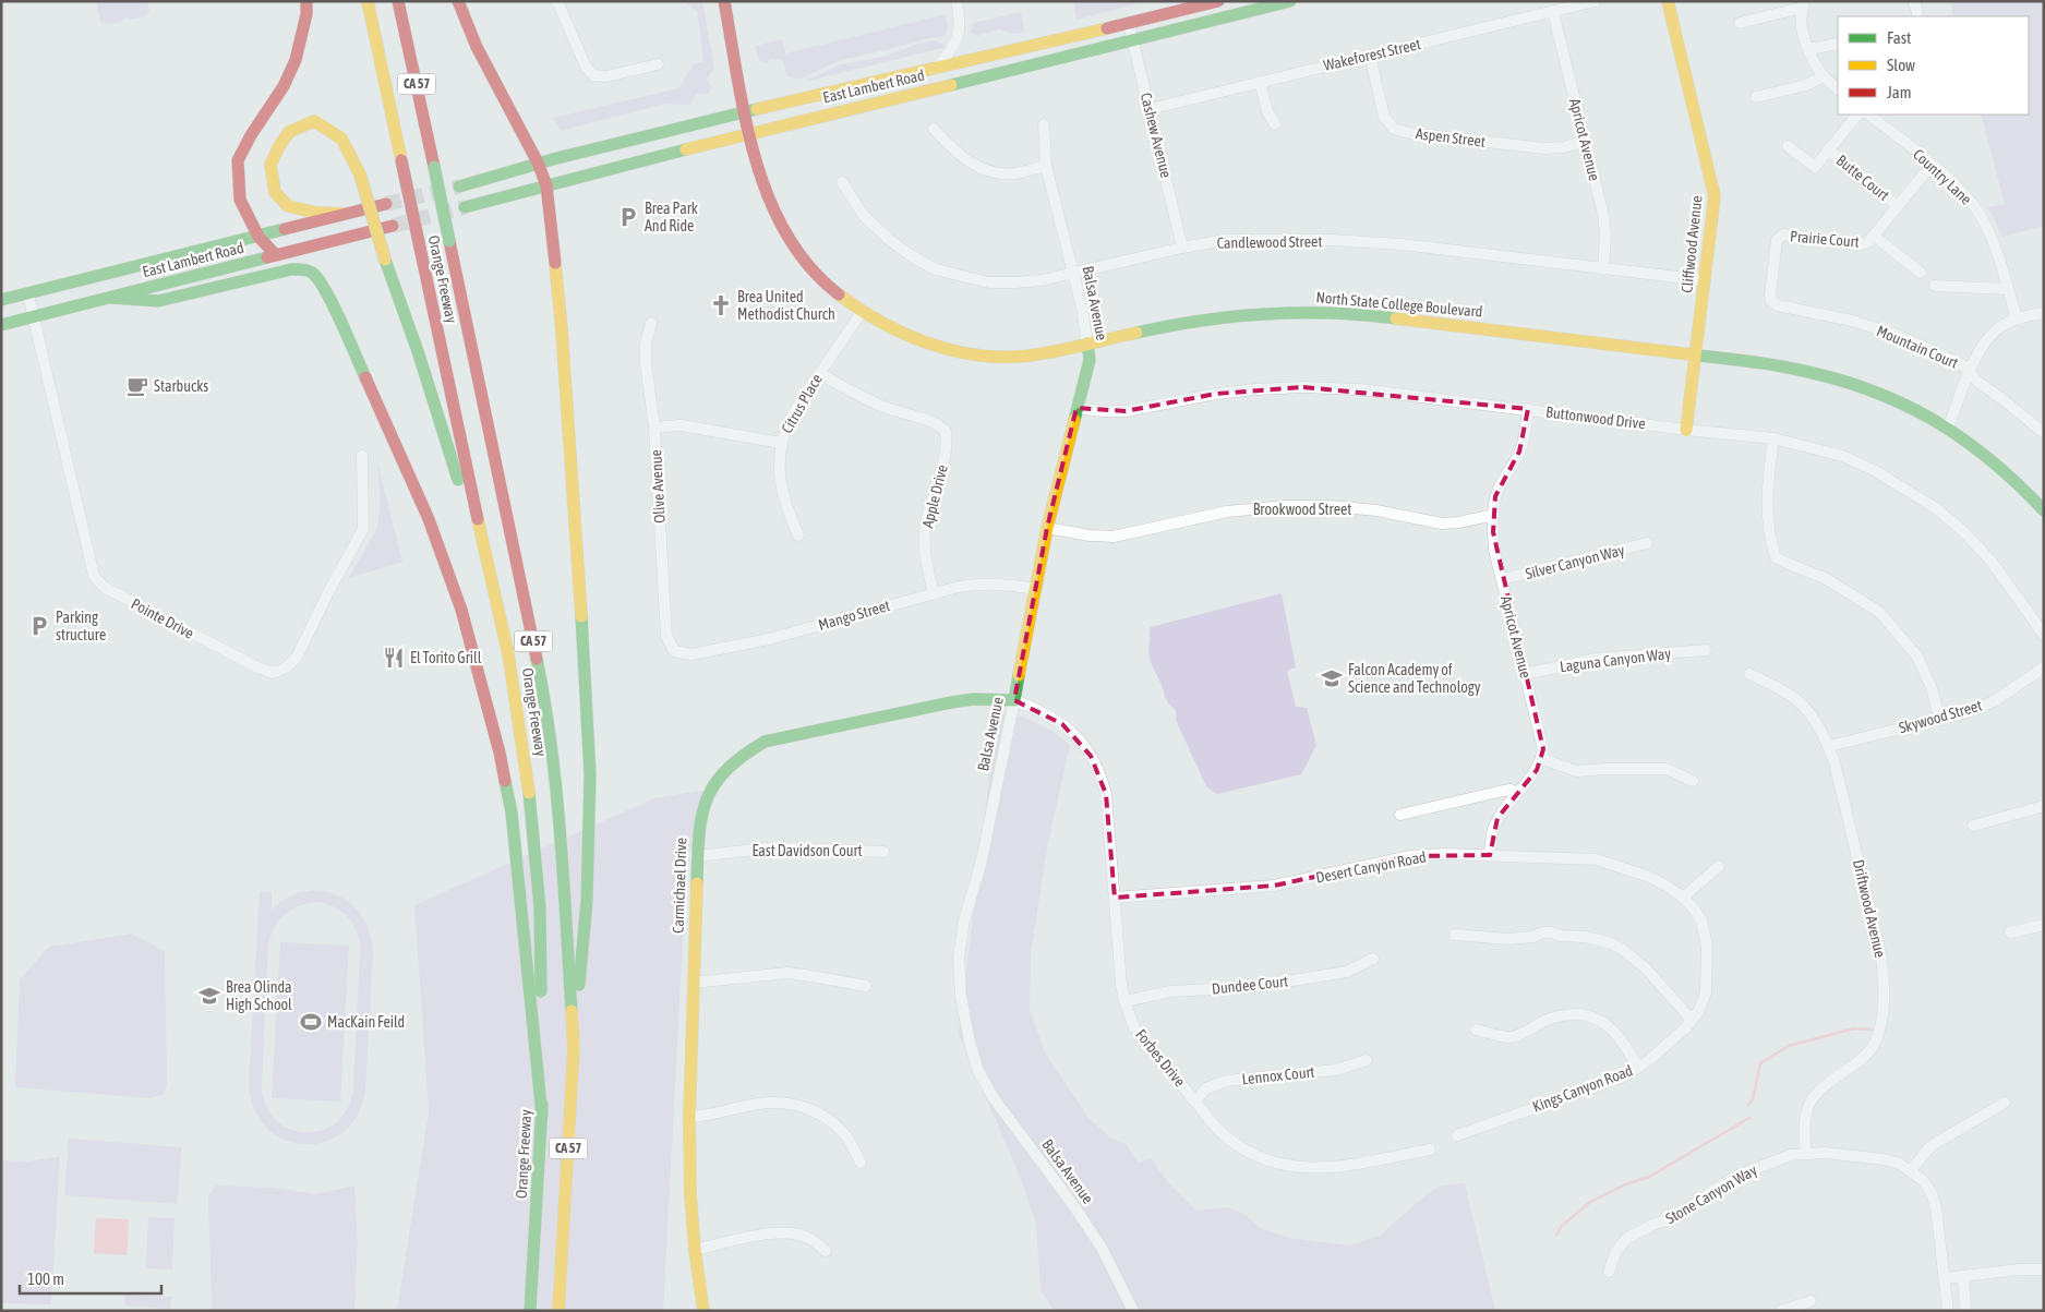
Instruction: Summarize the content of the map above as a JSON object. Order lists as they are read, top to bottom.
{
  "streets": {
    "main road": [
      "CA 57",
      "East Lambert Road",
      "Cliffwood Avenue",
      "Orange Freeway",
      "Balsa Avenue",
      "North State College Boulevard",
      "Carmichael Drive"
    ],
    "street": [
      "Wakeforest Street",
      "Cashew Avenue",
      "Aspen Street",
      "Apricot Avenue",
      "Country Lane",
      "Butte Court",
      "Prairie Court",
      "Candlewood Street",
      "Mountain Court",
      "Citrus Place",
      "Buttonwood Drive",
      "Olive Avenue",
      "Apple Drive",
      "Brookwood Street",
      "Silver Canyon Way",
      "Mango Street",
      "Pointe Drive",
      "Laguna Canyon Way",
      "Skywood Street",
      "East Davidson Court",
      "Desert Canyon Road",
      "Driftwood Avenue",
      "Dundee Court",
      "Forbes Drive",
      "Lennox Court",
      "Kings Canyon Road",
      "Stone Canyon Way"
    ]
  },
  "crossings": [
    ["Wakeforest Street", "Cashew Avenue"],
    ["Wakeforest Street", "Aspen Street"],
    ["Wakeforest Street", "Apricot Avenue"],
    ["East Lambert Road", "Cashew Avenue"],
    ["East Lambert Road", "North State College Boulevard"],
    ["East Lambert Road", "Pointe Drive"],
    ["Cashew Avenue", "Candlewood Street"],
    ["Aspen Street", "Apricot Avenue"],
    ["Apricot Avenue", "Candlewood Street"],
    ["Apricot Avenue", "Buttonwood Drive"],
    ["Apricot Avenue", "Brookwood Street"],
    ["Apricot Avenue", "Silver Canyon Way"],
    ["Apricot Avenue", "Laguna Canyon Way"],
    ["Country Lane", "Prairie Court"],
    ["Butte Court", "Prairie Court"],
    ["Prairie Court", "Mountain Court"],
    ["Candlewood Street", "Cliffwood Avenue"],
    ["Candlewood Street", "Balsa Avenue"],
    ["Cliffwood Avenue", "North State College Boulevard"],
    ["Cliffwood Avenue", "Buttonwood Drive"],
    ["Balsa Avenue", "North State College Boulevard"],
    ["Balsa Avenue", "Buttonwood Drive"],
    ["Balsa Avenue", "Brookwood Street"],
    ["Balsa Avenue", "Mango Street"],
    ["Balsa Avenue", "Carmichael Drive"],
    ["Balsa Avenue", "Forbes Drive"],
    ["North State College Boulevard", "Citrus Place"],
    ["Citrus Place", "Apple Drive"],
    ["Olive Avenue", "Mango Street"],
    ["Apple Drive", "Mango Street"],
    ["Skywood Street", "Driftwood Avenue"],
    ["East Davidson Court", "Carmichael Drive"],
    ["Desert Canyon Road", "Forbes Drive"],
    ["Desert Canyon Road", "Kings Canyon Road"],
    ["Carmichael Drive", "Forbes Drive"],
    ["Driftwood Avenue", "Stone Canyon Way"],
    ["Dundee Court", "Forbes Drive"],
    ["Forbes Drive", "Lennox Court"]
  ],
  "places": {
    "parking": ["Brea Park And Ride", "Parking structure"],
    "church": ["Brea United Methodist Church"],
    "cafe": ["Starbucks"],
    "restaurant": ["El Torito Grill"],
    "school or university": ["Falcon Academy of Science and Technology", "Brea Olinda High School"],
    "sports": ["MacKain Feild"]
  },
  "legend": ["Fast", "Slow", "Jam"],
  "scale_bar": "100 m"
}
